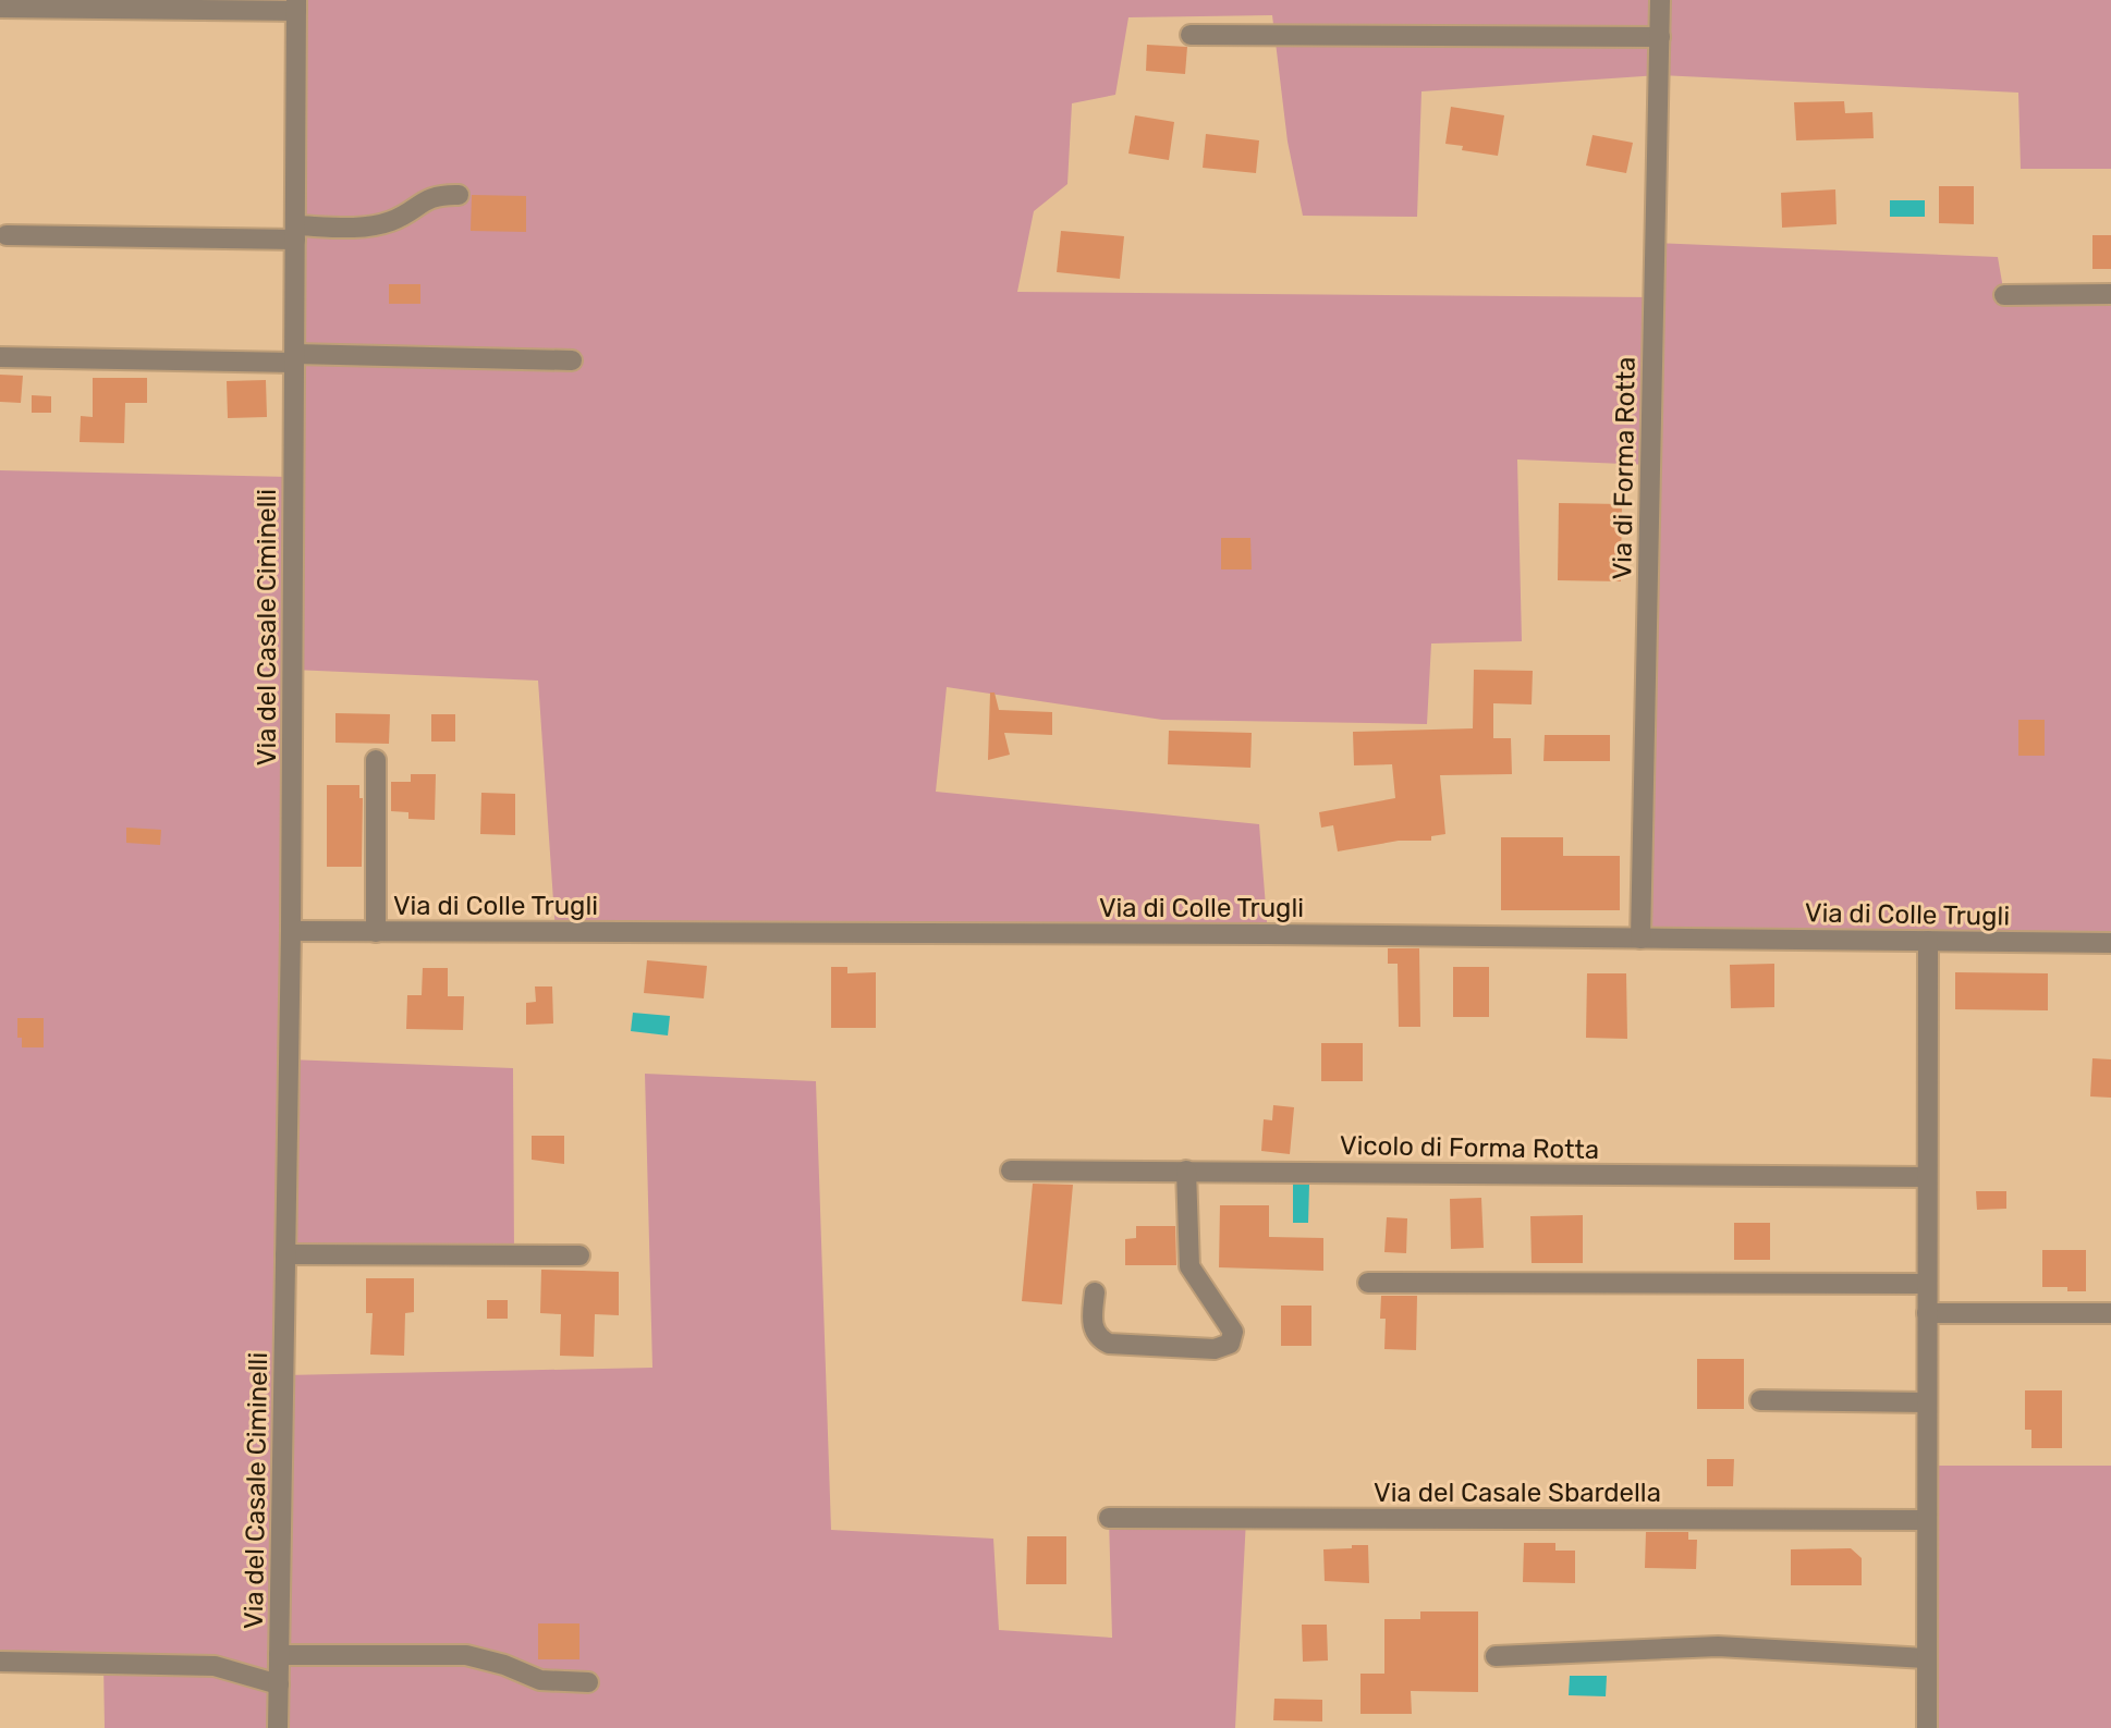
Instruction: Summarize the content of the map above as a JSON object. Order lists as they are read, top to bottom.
{
  "streets": {
    "street": [
      "Via di Forma Rotta",
      "Via del Casale Ciminelli",
      "Via di Colle Trugli",
      "Vicolo di Forma Rotta",
      "Via del Casale Sbardella"
    ]
  },
  "crossings": [
    ["Via di Forma Rotta", "Via di Colle Trugli"],
    ["Via del Casale Ciminelli", "Via di Colle Trugli"]
  ]
}
